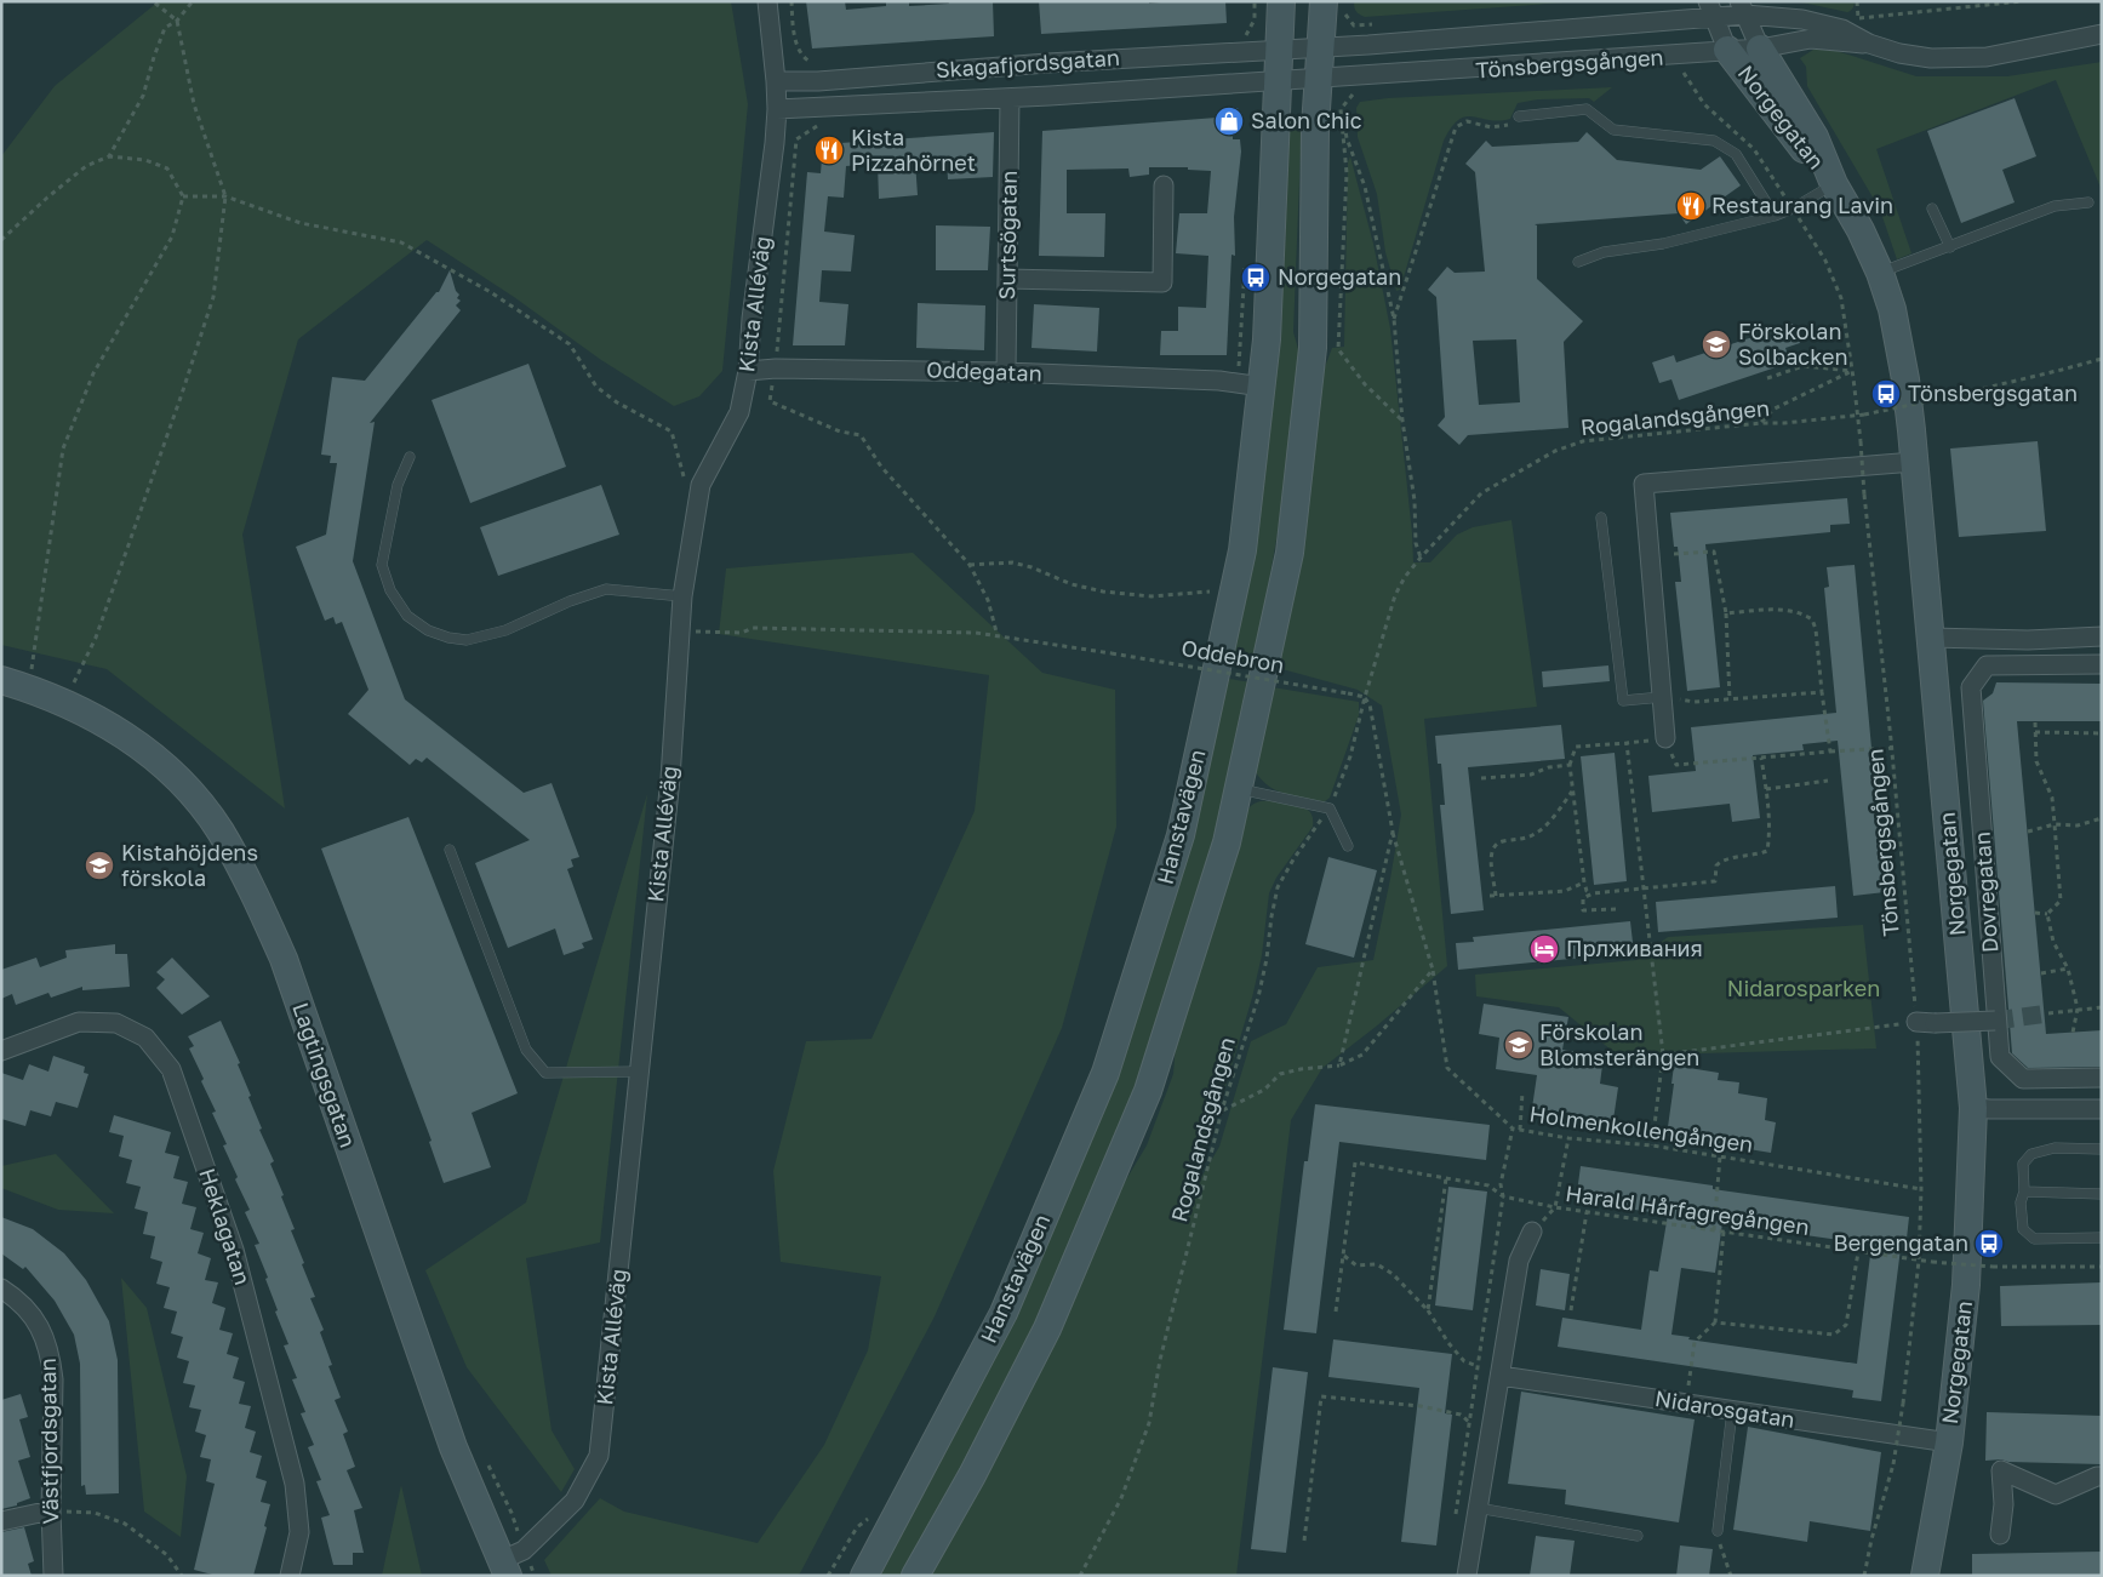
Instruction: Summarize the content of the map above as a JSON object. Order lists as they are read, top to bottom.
{
  "streets": {
    "main road": ["Norgegatan", "Hanstavägen", "Lagtingsgatan"],
    "street": [
      "Skagafjordsgatan",
      "Surtsögatan",
      "Kista Alléväg",
      "Oddegatan",
      "Dovregatan",
      "Heklagatan",
      "Nidarosgatan",
      "Västfjordsgatan"
    ],
    "path": [
      "Tönsbergsgången",
      "Rogalandsgången",
      "Oddebron",
      "Holmenkollengången",
      "Harald Hårfagregången"
    ]
  },
  "crossings": [
    ["Skagafjordsgatan", "Norgegatan"],
    ["Skagafjordsgatan", "Surtsögatan"],
    ["Skagafjordsgatan", "Kista Alléväg"],
    ["Skagafjordsgatan", "Hanstavägen"],
    ["Tönsbergsgången", "Rogalandsgången"],
    ["Tönsbergsgången", "Holmenkollengången"],
    ["Tönsbergsgången", "Harald Hårfagregången"],
    ["Norgegatan", "Hanstavägen"],
    ["Norgegatan", "Nidarosgatan"],
    ["Surtsögatan", "Oddegatan"],
    ["Kista Alléväg", "Oddegatan"],
    ["Kista Alléväg", "Oddebron"],
    ["Kista Alléväg", "Lagtingsgatan"],
    ["Oddegatan", "Hanstavägen"],
    ["Rogalandsgången", "Oddebron"]
  ],
  "parks": ["Nidarosparken"],
  "places": {
    "shop": ["Salon Chic"],
    "restaurant": ["Kista Pizzahörnet", "Restaurang Lavin"],
    "bus stop": ["Norgegatan", "Tönsbergsgatan", "Bergengatan"],
    "school or university": ["Förskolan Solbacken", "Kistahöjdens förskola", "Förskolan Blomsterängen"],
    "hotel": ["Прлживания"]
  }
}
